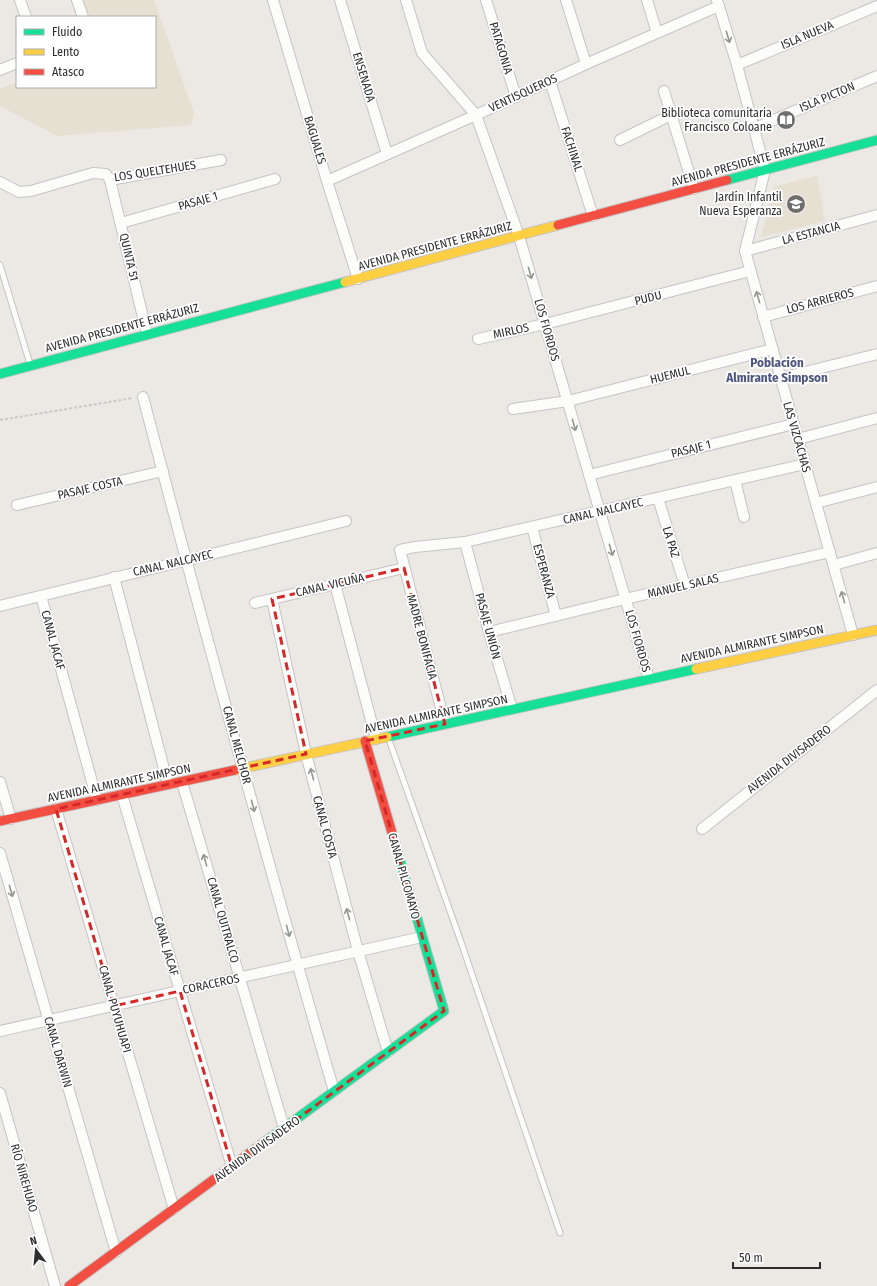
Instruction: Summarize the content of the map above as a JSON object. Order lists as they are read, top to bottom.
{
  "streets": {
    "street": [
      "ISLA NUEVA",
      "PATAGONIA",
      "ENSENADA",
      "VENTISQUEROS",
      "ISLA PICTON",
      "BAGUALES",
      "FACHINAL",
      "AVENIDA PRESIDENTE ERRÁZURIZ",
      "LOS QUELTEHUES",
      "PASAJE 1",
      "LA ESTANCIA",
      "QUINTA 51",
      "PUDU",
      "LOS ARRIEROS",
      "LOS FIORDOS",
      "MIRLOS",
      "HUEMUL",
      "LAS VIZCACHAS",
      "PASAJE COSTA",
      "CANAL NALCAYEC",
      "LA PAZ",
      "ESPERANZA",
      "CANAL VICUÑA",
      "MANUEL SALAS",
      "PASAJE UNIÓN",
      "MADRE BONIFACIA",
      "CANAL JACAF",
      "AVENIDA ALMIRANTE SIMPSON",
      "CANAL MELCHOR",
      "AVENIDA DIVISADERO",
      "CANAL COSTA",
      "CANAL PILCOMAYO",
      "CANAL QUITRALCO",
      "CORACEROS",
      "CANAL PUYUHUAPI",
      "CANAL DARWIN",
      "RÍO ÑIREHUAO"
    ]
  },
  "crossings": [
    ["PATAGONIA", "VENTISQUEROS"],
    ["ENSENADA", "VENTISQUEROS"],
    ["VENTISQUEROS", "BAGUALES"],
    ["VENTISQUEROS", "FACHINAL"],
    ["VENTISQUEROS", "LOS FIORDOS"],
    ["BAGUALES", "AVENIDA PRESIDENTE ERRÁZURIZ"],
    ["FACHINAL", "AVENIDA PRESIDENTE ERRÁZURIZ"],
    ["AVENIDA PRESIDENTE ERRÁZURIZ", "QUINTA 51"],
    ["AVENIDA PRESIDENTE ERRÁZURIZ", "LOS FIORDOS"],
    ["AVENIDA PRESIDENTE ERRÁZURIZ", "LAS VIZCACHAS"],
    ["LOS QUELTEHUES", "QUINTA 51"],
    ["PASAJE 1", "QUINTA 51"],
    ["PASAJE 1", "LOS FIORDOS"],
    ["PASAJE 1", "LAS VIZCACHAS"],
    ["LA ESTANCIA", "LAS VIZCACHAS"],
    ["PUDU", "LOS FIORDOS"],
    ["PUDU", "MIRLOS"],
    ["PUDU", "LAS VIZCACHAS"],
    ["LOS ARRIEROS", "LAS VIZCACHAS"],
    ["LOS FIORDOS", "MIRLOS"],
    ["LOS FIORDOS", "HUEMUL"],
    ["LOS FIORDOS", "CANAL NALCAYEC"],
    ["LOS FIORDOS", "MANUEL SALAS"],
    ["LOS FIORDOS", "AVENIDA ALMIRANTE SIMPSON"],
    ["HUEMUL", "LAS VIZCACHAS"],
    ["LAS VIZCACHAS", "CANAL NALCAYEC"],
    ["LAS VIZCACHAS", "MANUEL SALAS"],
    ["LAS VIZCACHAS", "AVENIDA ALMIRANTE SIMPSON"],
    ["PASAJE COSTA", "CANAL MELCHOR"],
    ["CANAL NALCAYEC", "LA PAZ"],
    ["CANAL NALCAYEC", "ESPERANZA"],
    ["CANAL NALCAYEC", "PASAJE UNIÓN"],
    ["CANAL NALCAYEC", "MADRE BONIFACIA"],
    ["CANAL NALCAYEC", "CANAL JACAF"],
    ["CANAL NALCAYEC", "CANAL MELCHOR"],
    ["LA PAZ", "MANUEL SALAS"],
    ["ESPERANZA", "MANUEL SALAS"],
    ["CANAL VICUÑA", "MADRE BONIFACIA"],
    ["CANAL VICUÑA", "CANAL COSTA"],
    ["MANUEL SALAS", "PASAJE UNIÓN"],
    ["PASAJE UNIÓN", "AVENIDA ALMIRANTE SIMPSON"],
    ["MADRE BONIFACIA", "AVENIDA ALMIRANTE SIMPSON"],
    ["CANAL JACAF", "AVENIDA ALMIRANTE SIMPSON"],
    ["CANAL JACAF", "AVENIDA DIVISADERO"],
    ["CANAL JACAF", "CORACEROS"],
    ["AVENIDA ALMIRANTE SIMPSON", "CANAL MELCHOR"],
    ["AVENIDA ALMIRANTE SIMPSON", "CANAL COSTA"],
    ["AVENIDA ALMIRANTE SIMPSON", "CANAL PILCOMAYO"],
    ["AVENIDA ALMIRANTE SIMPSON", "CANAL QUITRALCO"],
    ["AVENIDA ALMIRANTE SIMPSON", "CANAL PUYUHUAPI"],
    ["CANAL MELCHOR", "AVENIDA DIVISADERO"],
    ["CANAL MELCHOR", "CORACEROS"],
    ["AVENIDA DIVISADERO", "CANAL COSTA"],
    ["AVENIDA DIVISADERO", "CANAL PILCOMAYO"],
    ["AVENIDA DIVISADERO", "CANAL QUITRALCO"],
    ["AVENIDA DIVISADERO", "CANAL PUYUHUAPI"],
    ["AVENIDA DIVISADERO", "CANAL DARWIN"],
    ["CANAL COSTA", "CORACEROS"],
    ["CANAL PILCOMAYO", "CORACEROS"],
    ["CANAL QUITRALCO", "CORACEROS"],
    ["CORACEROS", "CANAL PUYUHUAPI"],
    ["CORACEROS", "CANAL DARWIN"]
  ],
  "one_way": [
    "LOS FIORDOS",
    "CANAL COSTA",
    "CANAL QUITRALCO",
    "CANAL DARWIN"
  ],
  "districts": ["Población Almirante Simpson"],
  "places": {
    "library": ["Biblioteca comunitaria Francisco Coloane"],
    "school or university": ["Jardín Infantil Nueva Esperanza"]
  },
  "legend": ["Fluido", "Lento", "Atasco"],
  "scale_bar": "50 m",
  "north": "top"
}
